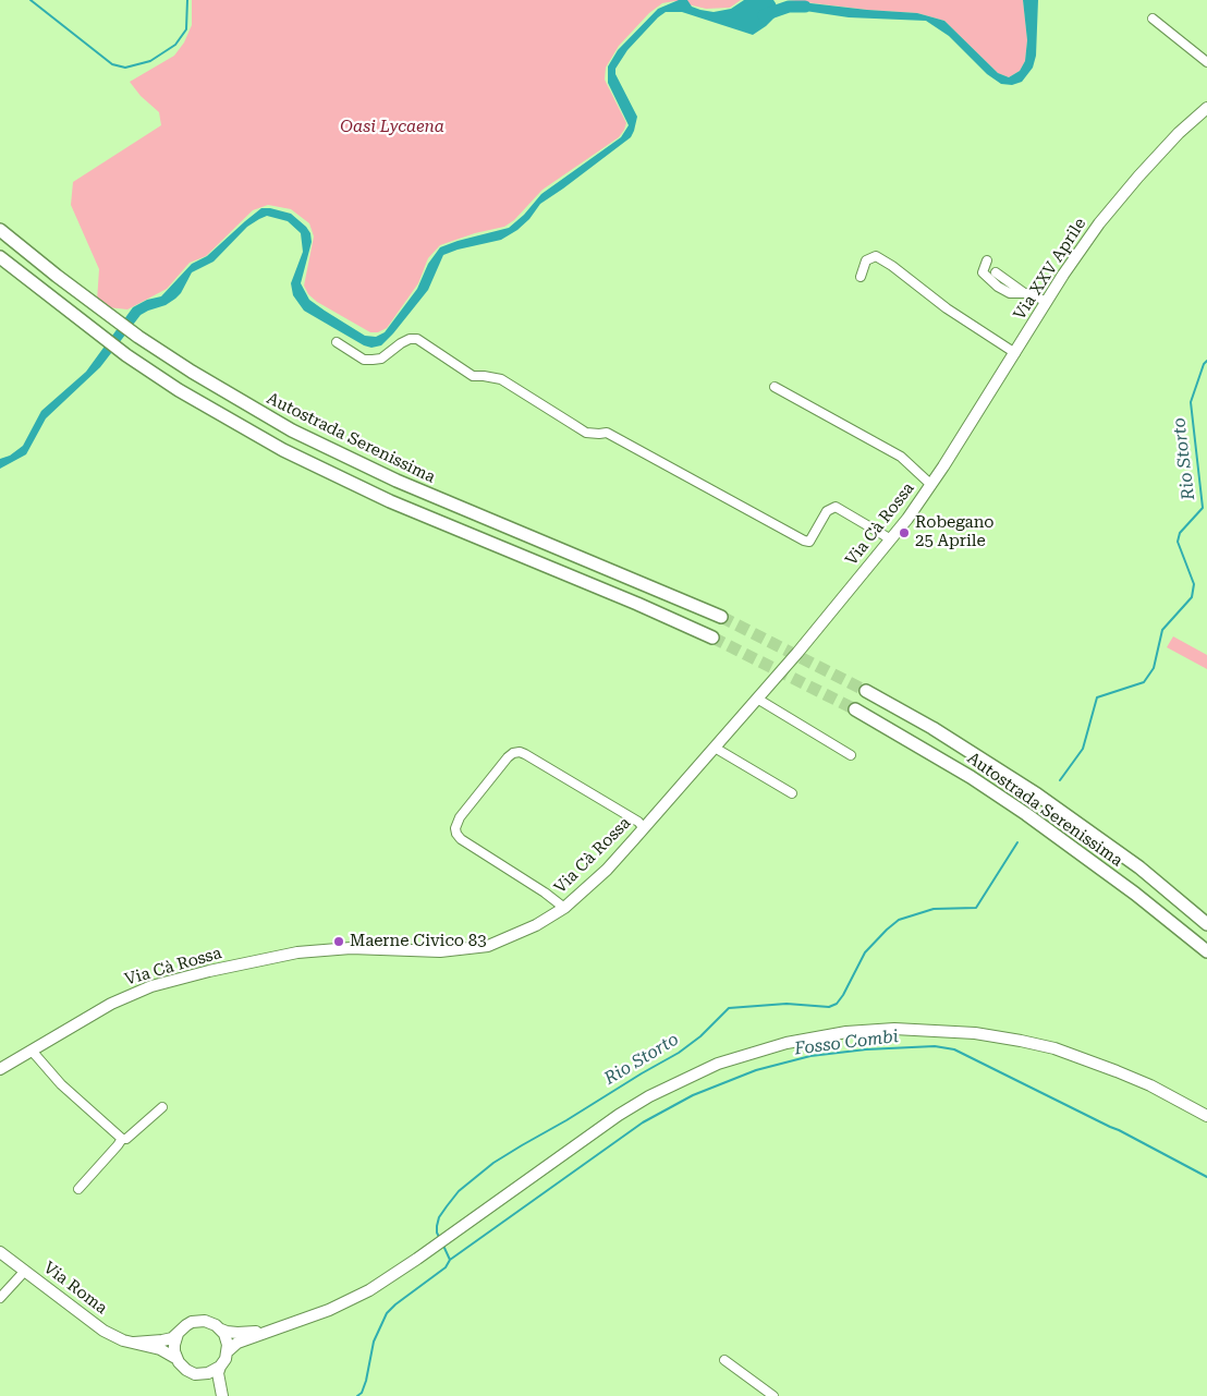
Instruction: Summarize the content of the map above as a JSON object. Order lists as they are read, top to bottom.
{
  "streets": {
    "highway": ["Autostrada Serenissima"],
    "main road": ["Via XXV Aprile", "Via Cà Rossa", "Via Roma"]
  },
  "crossings": [
    ["Via XXV Aprile", "Via Cà Rossa"]
  ],
  "water": ["Rio Storto", "Fosso Combi"],
  "parks": ["Oasi Lycaena"],
  "places": ["Robegano 25 Aprile", "Maerne Civico 83"]
}
